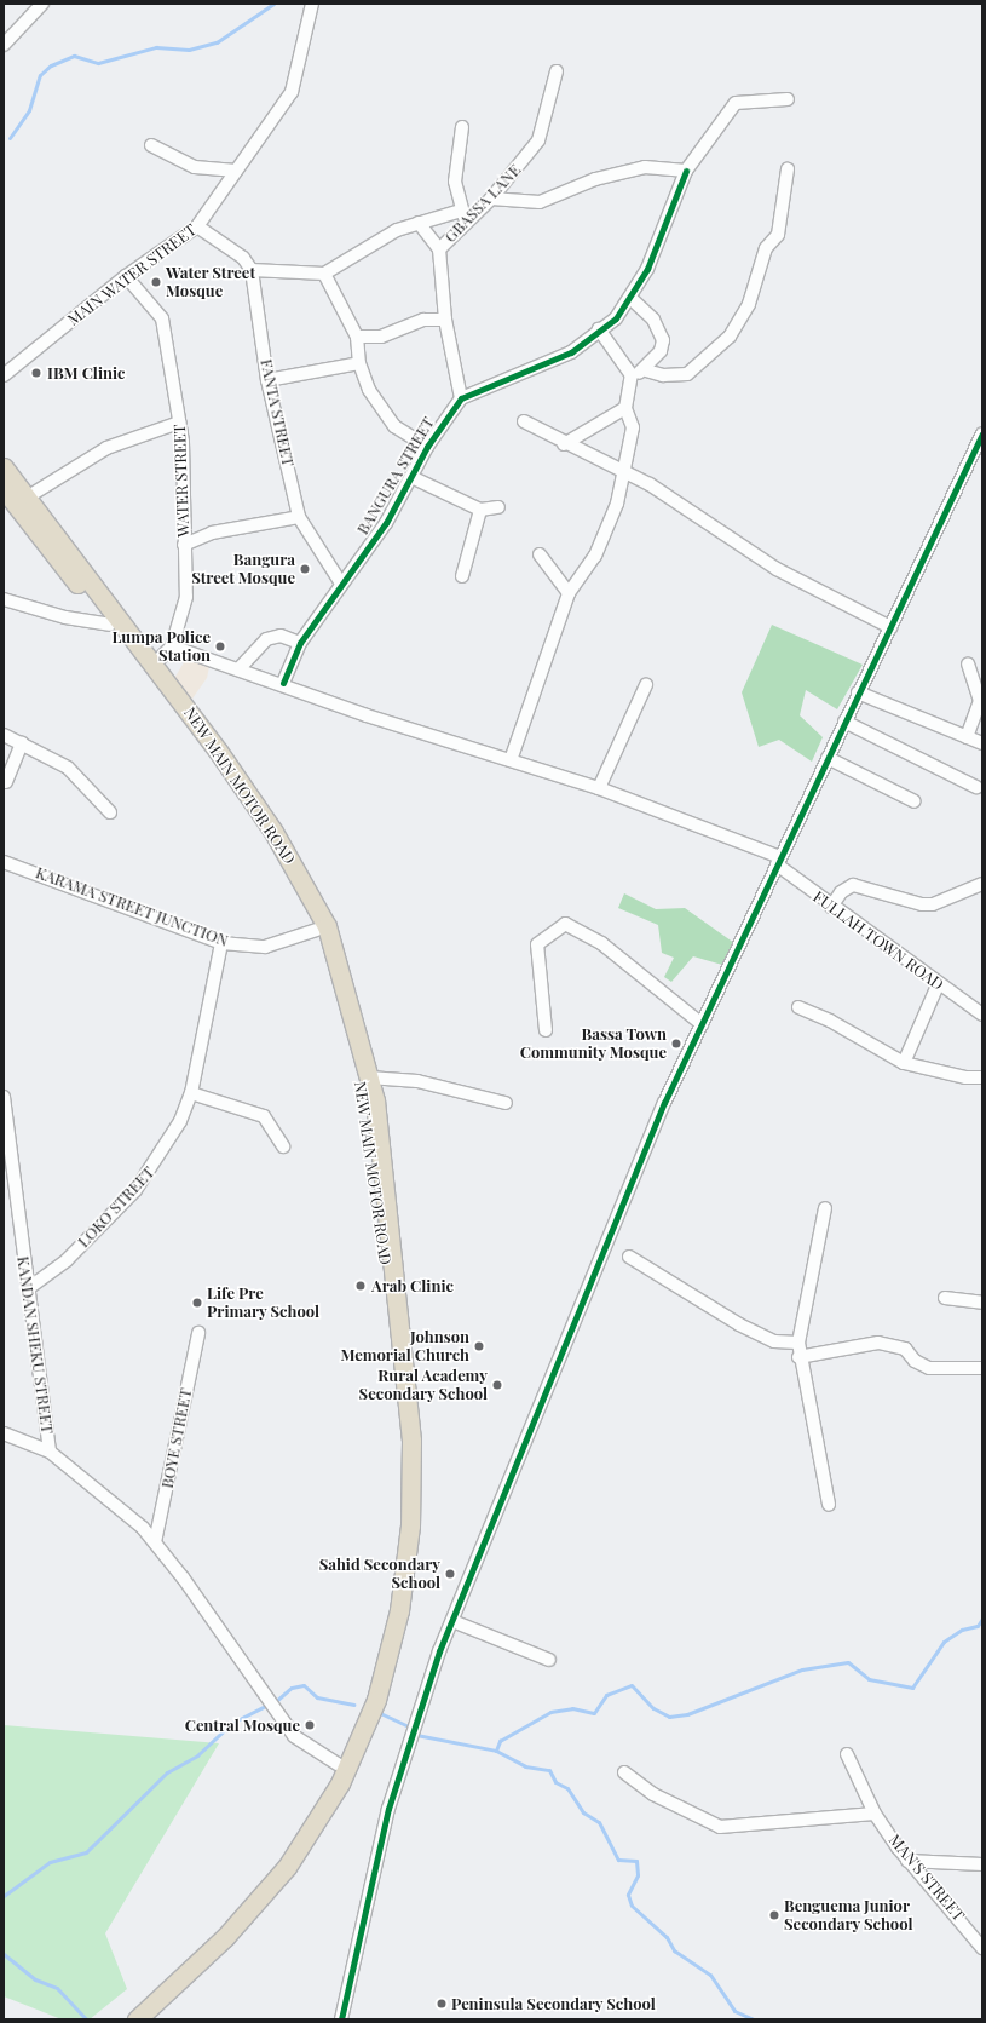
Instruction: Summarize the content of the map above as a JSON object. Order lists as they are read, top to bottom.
{
  "streets": {
    "highway": ["NEW MAIN MOTOR ROAD"],
    "street": [
      "GBASSA LANE",
      "MAIN WATER STREET",
      "FANTA STREET",
      "BANGURA STREET",
      "WATER STREET",
      "KARAMA STREET JUNCTION",
      "FULLAH TOWN ROAD",
      "LOKO STREET",
      "KANDAN SHEKU STREET",
      "BOYE STREET",
      "MAN'S STREET"
    ]
  },
  "crossings": [
    ["GBASSA LANE", "BANGURA STREET"],
    ["MAIN WATER STREET", "WATER STREET"],
    ["FANTA STREET", "BANGURA STREET"],
    ["BANGURA STREET", "FULLAH TOWN ROAD"],
    ["WATER STREET", "NEW MAIN MOTOR ROAD"],
    ["WATER STREET", "FULLAH TOWN ROAD"],
    ["NEW MAIN MOTOR ROAD", "KARAMA STREET JUNCTION"],
    ["KARAMA STREET JUNCTION", "LOKO STREET"],
    ["LOKO STREET", "KANDAN SHEKU STREET"]
  ],
  "places": [
    "Water Street Mosque",
    "IBM Clinic",
    "Bangura Street Mosque",
    "Lumpa Police Station",
    "Bassa Town Community Mosque",
    "Arab Clinic",
    "Life Pre Primary School",
    "Johnson Memorial Church",
    "Rural Academy Secondary School",
    "Sahid Secondary School",
    "Central Mosque",
    "Benguema Junior Secondary School",
    "Peninsula Secondary School"
  ]
}
